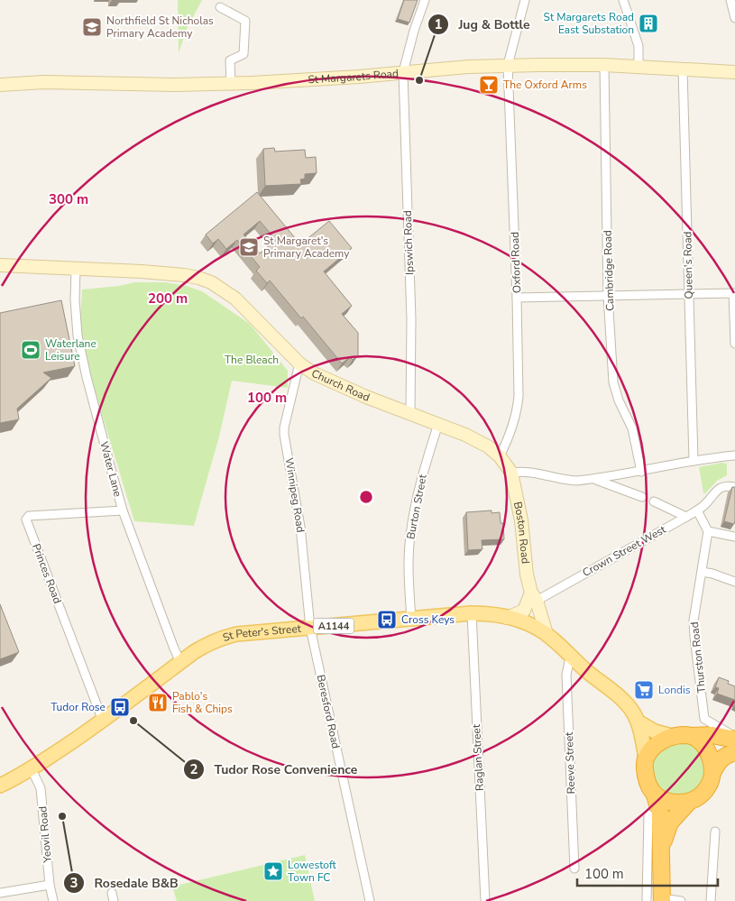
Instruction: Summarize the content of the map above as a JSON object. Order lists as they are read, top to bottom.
{
  "streets": {
    "main road": [
      "St Margarets Road",
      "Church Road",
      "Boston Road",
      "A1144",
      "St Peter's Street"
    ],
    "street": [
      "Ipswich Road",
      "Oxford Road",
      "Queen's Road",
      "Cambridge Road",
      "Water Lane",
      "Winnipeg Road",
      "Burton Street",
      "Crown Street West",
      "Princes Road",
      "Thurston Road",
      "Beresford Road",
      "Raglan Street",
      "Reeve Street",
      "Yeovil Road"
    ]
  },
  "crossings": [
    ["St Margarets Road", "Ipswich Road"],
    ["St Margarets Road", "Oxford Road"],
    ["St Margarets Road", "Queen's Road"],
    ["St Margarets Road", "Cambridge Road"],
    ["Ipswich Road", "Church Road"],
    ["Oxford Road", "Church Road"],
    ["Church Road", "Water Lane"],
    ["Church Road", "Winnipeg Road"],
    ["Church Road", "Burton Street"],
    ["Church Road", "Boston Road"],
    ["Water Lane", "Princes Road"],
    ["Water Lane", "St Peter's Street"],
    ["Winnipeg Road", "St Peter's Street"],
    ["Winnipeg Road", "Beresford Road"],
    ["Burton Street", "St Peter's Street"],
    ["Boston Road", "Crown Street West"],
    ["Boston Road", "St Peter's Street"],
    ["Princes Road", "St Peter's Street"],
    ["St Peter's Street", "Beresford Road"],
    ["St Peter's Street", "Raglan Street"],
    ["St Peter's Street", "Reeve Street"],
    ["St Peter's Street", "Yeovil Road"]
  ],
  "parks": ["The Bleach"],
  "places": {
    "building": ["St Margarets Road East Substation"],
    "school or university": ["Northfield St Nicholas Primary Academy", "St Margaret's Primary Academy"],
    "other": ["Jug & Bottle", "Tudor Rose Convenience", "Rosedale B&B"],
    "bar": ["The Oxford Arms"],
    "sports": ["Waterlane Leisure"],
    "bus stop": ["Cross Keys", "Tudor Rose"],
    "supermarket": ["Londis"],
    "restaurant": ["Pablo's Fish & Chips"],
    "place": ["Lowestoft Town FC"]
  },
  "scale_bar": "100 m",
  "rings": ["300 m", "200 m", "100 m"]
}
